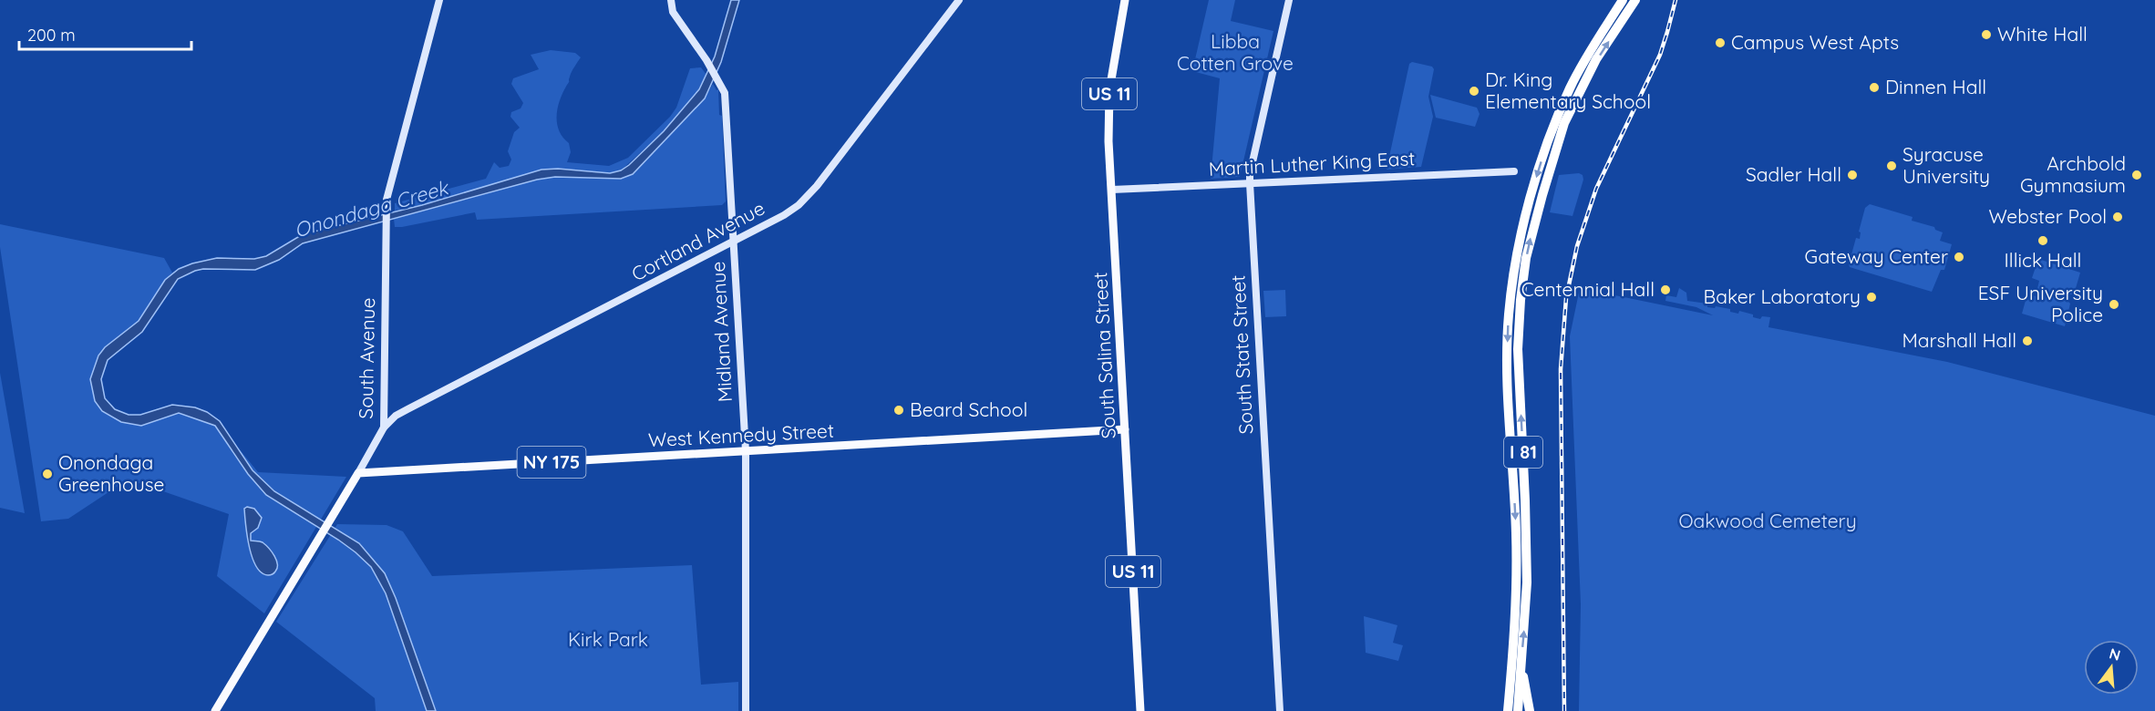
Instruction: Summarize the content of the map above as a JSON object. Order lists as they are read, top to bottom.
{
  "streets": {
    "highway": ["I 81"],
    "main road": [
      "US 11",
      "South Salina Street",
      "South Avenue",
      "West Kennedy Street",
      "NY 175"
    ],
    "street": [
      "Martin Luther King East",
      "Cortland Avenue",
      "Midland Avenue",
      "South State Street"
    ]
  },
  "crossings": [
    ["Martin Luther King East", "South State Street"],
    ["Martin Luther King East", "South Salina Street"],
    ["Cortland Avenue", "Midland Avenue"],
    ["Cortland Avenue", "South Avenue"],
    ["Midland Avenue", "West Kennedy Street"],
    ["South Salina Street", "West Kennedy Street"],
    ["South Avenue", "West Kennedy Street"]
  ],
  "water": ["Onondaga Creek"],
  "parks": ["Libba Cotten Grove", "Oakwood Cemetery", "Kirk Park"],
  "places": [
    "White Hall",
    "Campus West Apts",
    "Dinnen Hall",
    "Dr. King Elementary School",
    "Syracuse University",
    "Sadler Hall",
    "Archbold Gymnasium",
    "Webster Pool",
    "Illick Hall",
    "Gateway Center",
    "Centennial Hall",
    "Baker Laboratory",
    "ESF University Police",
    "Marshall Hall",
    "Beard School",
    "Onondaga Greenhouse"
  ],
  "scale_bar": "200 m",
  "north": "top"
}
